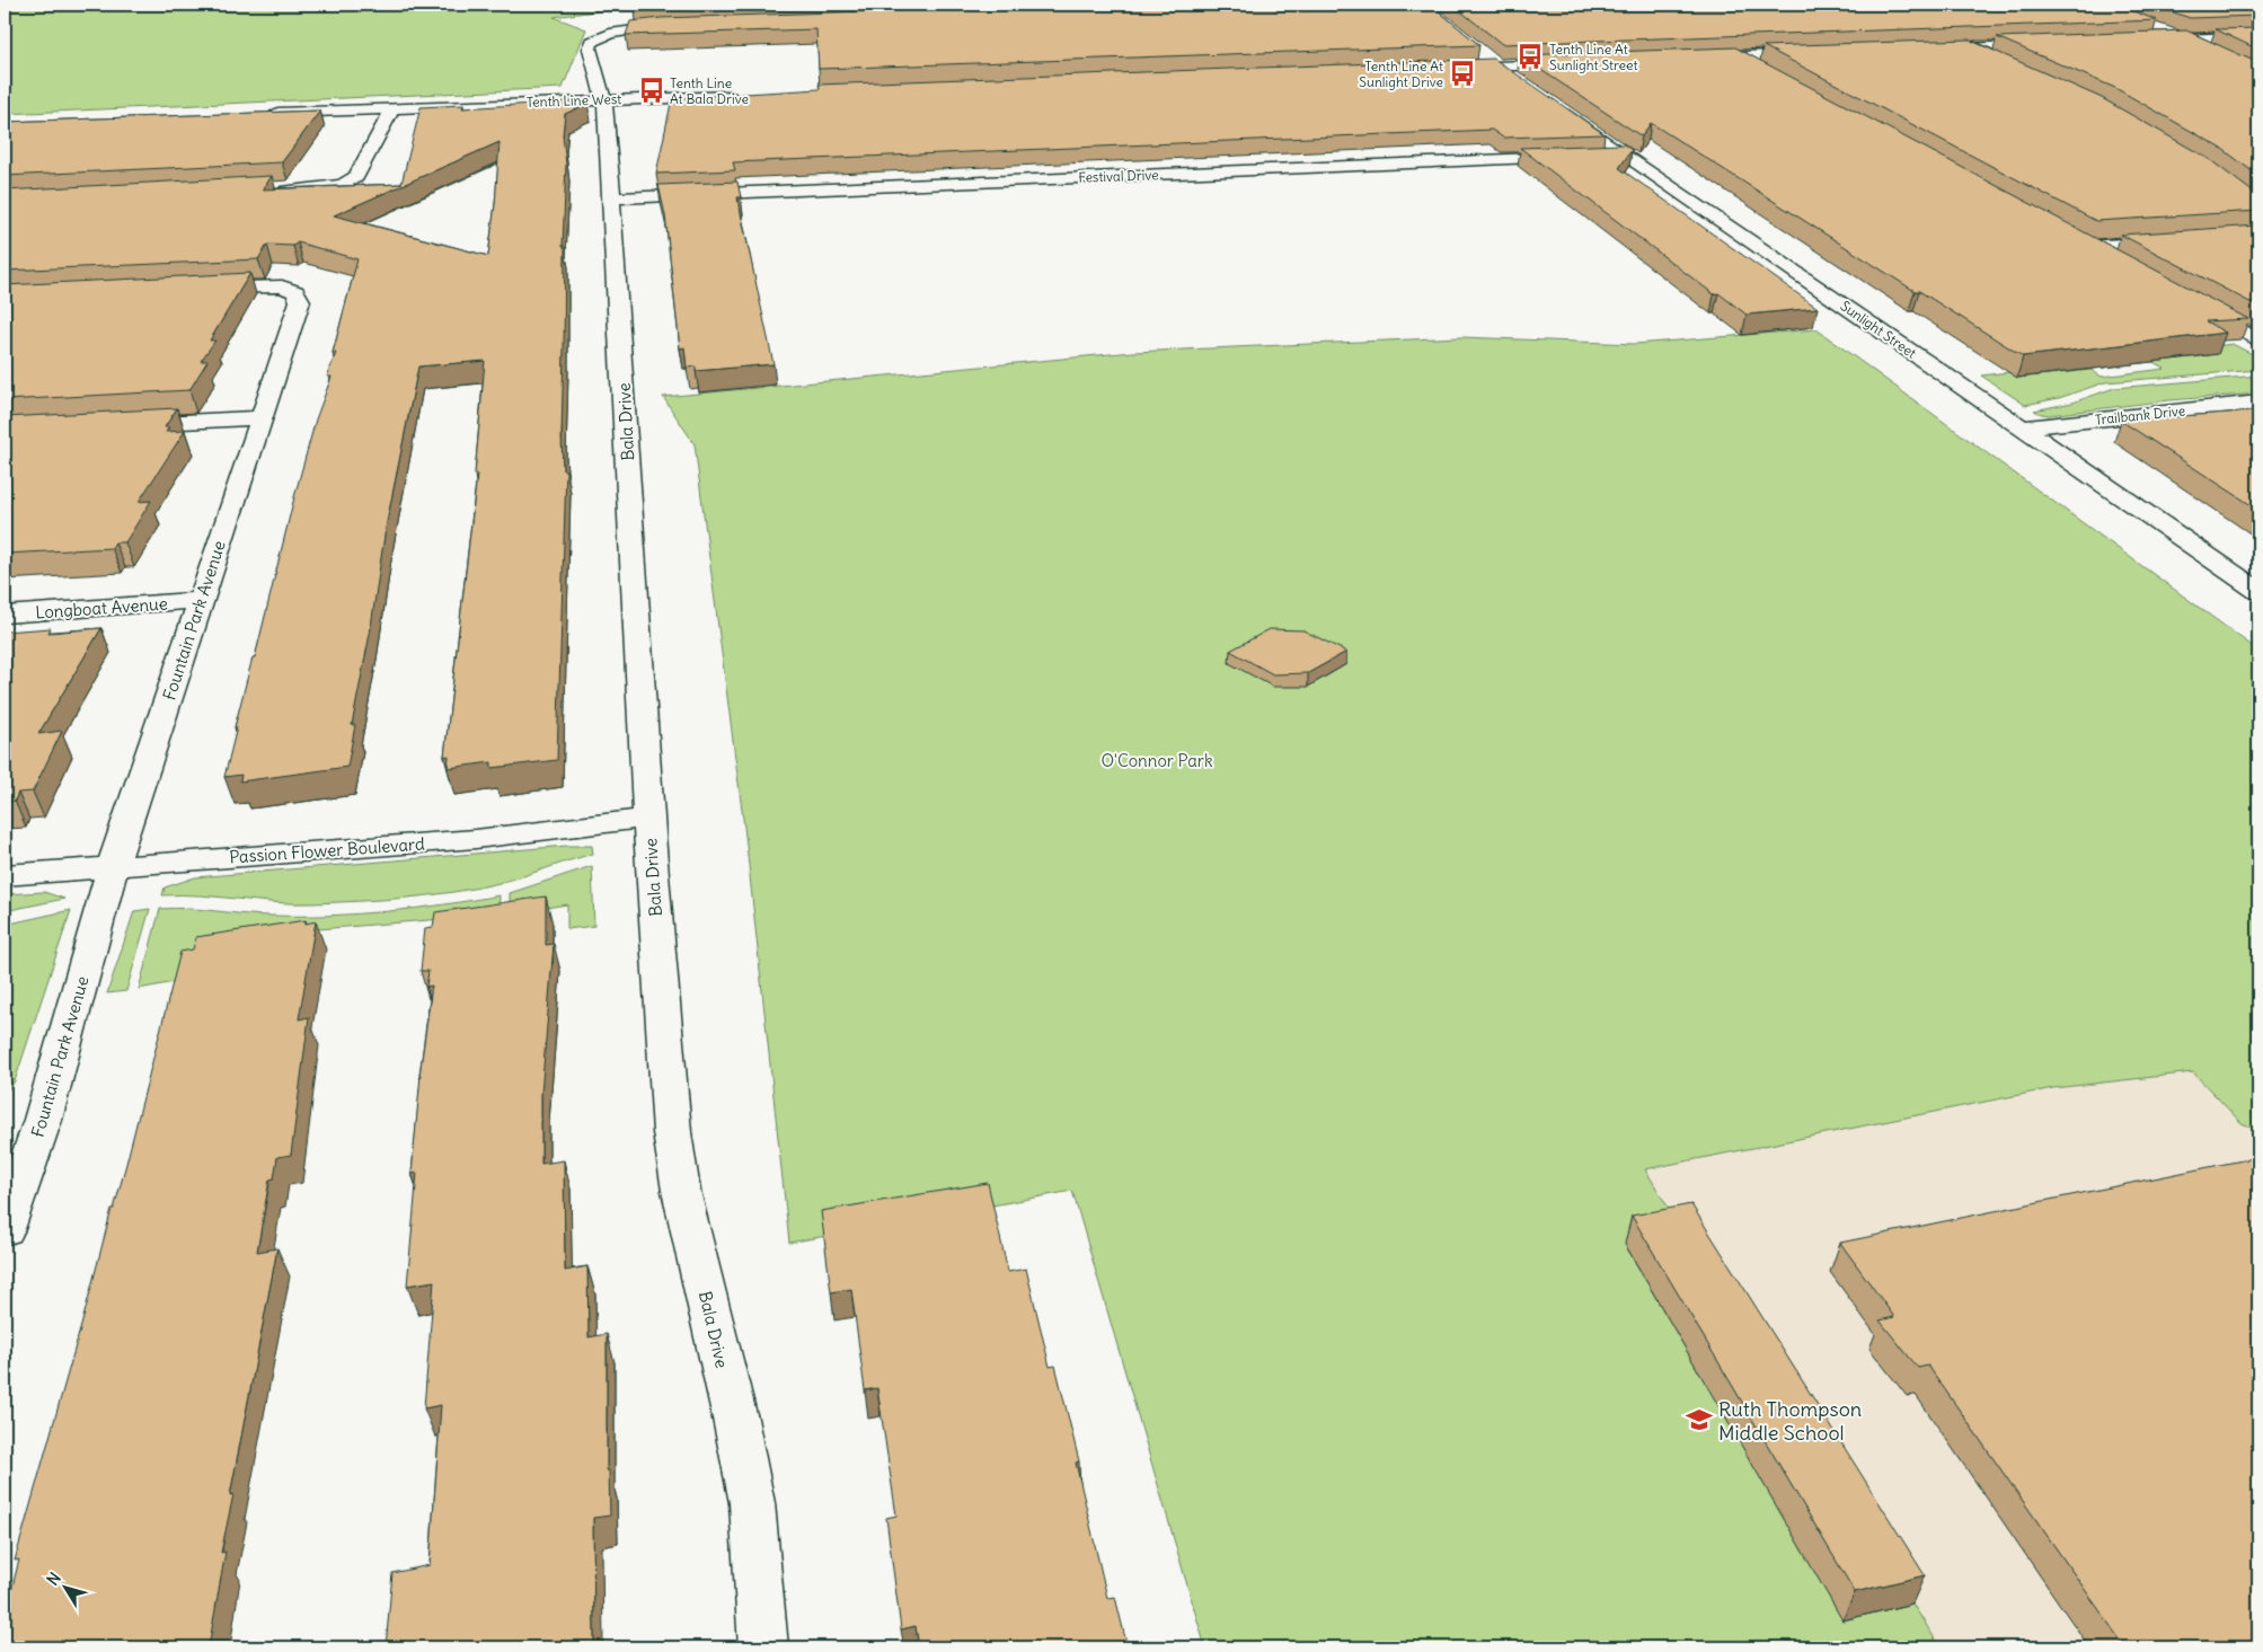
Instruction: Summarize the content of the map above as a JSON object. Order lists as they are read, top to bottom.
{
  "streets": {
    "street": [
      "Tenth Line West",
      "Festival Drive",
      "Sunlight Street",
      "Trailbank Drive",
      "Bala Drive",
      "Longboat Avenue",
      "Fountain Park Avenue",
      "Passion Flower Boulevard"
    ]
  },
  "crossings": [
    ["Tenth Line West", "Bala Drive"],
    ["Festival Drive", "Bala Drive"],
    ["Sunlight Street", "Trailbank Drive"],
    ["Bala Drive", "Passion Flower Boulevard"],
    ["Longboat Avenue", "Fountain Park Avenue"],
    ["Fountain Park Avenue", "Passion Flower Boulevard"]
  ],
  "parks": ["O'Connor Park"],
  "places": {
    "bus stop": ["Tenth Line At Sunlight Street", "Tenth Line At Sunlight Drive", "Tenth Line At Bala Drive"],
    "school or university": ["Ruth Thompson Middle School"]
  },
  "north": "top left"
}
